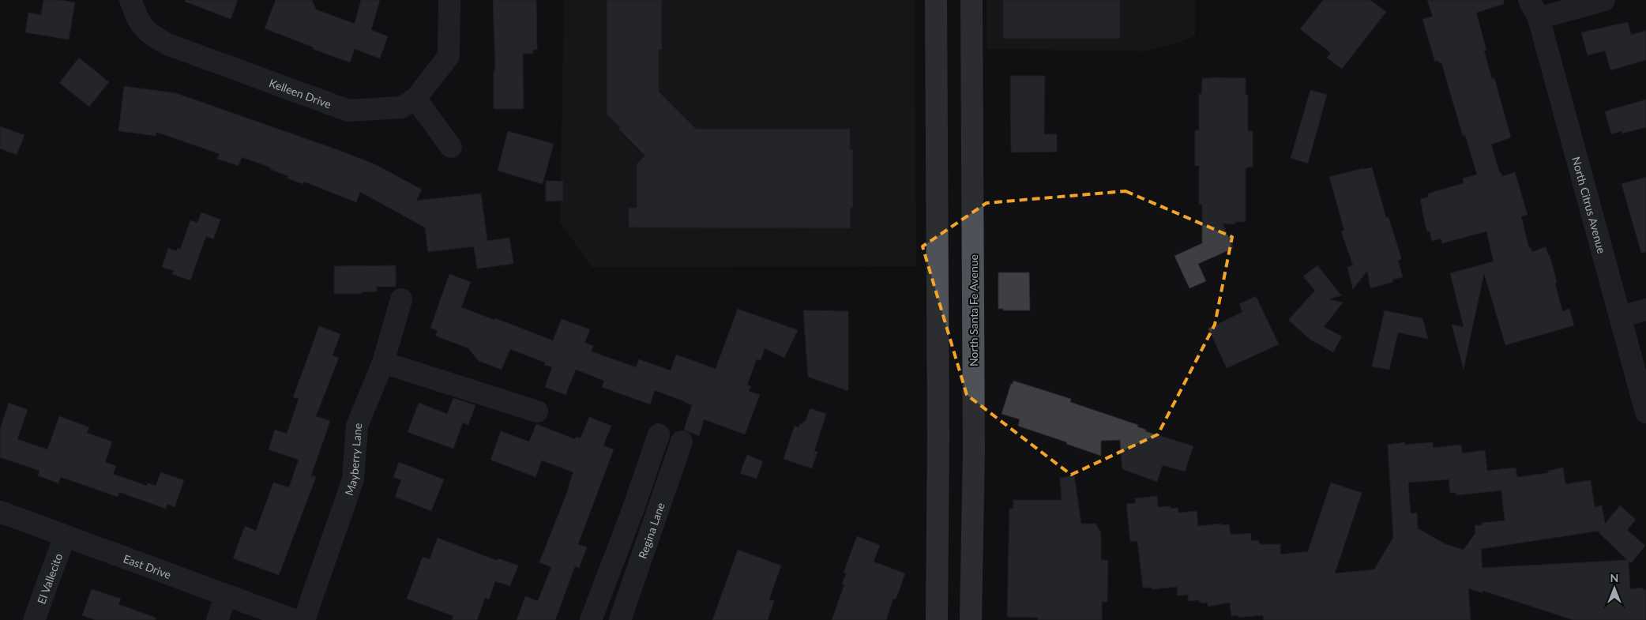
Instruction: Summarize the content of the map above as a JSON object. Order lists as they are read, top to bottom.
{
  "streets": {
    "main road": ["North Santa Fe Avenue"],
    "street": [
      "Kelleen Drive",
      "North Citrus Avenue",
      "Mayberry Lane",
      "Regina Lane",
      "East Drive",
      "El Vallecito"
    ]
  },
  "crossings": [
    ["East Drive", "El Vallecito"]
  ],
  "north": "top"
}
